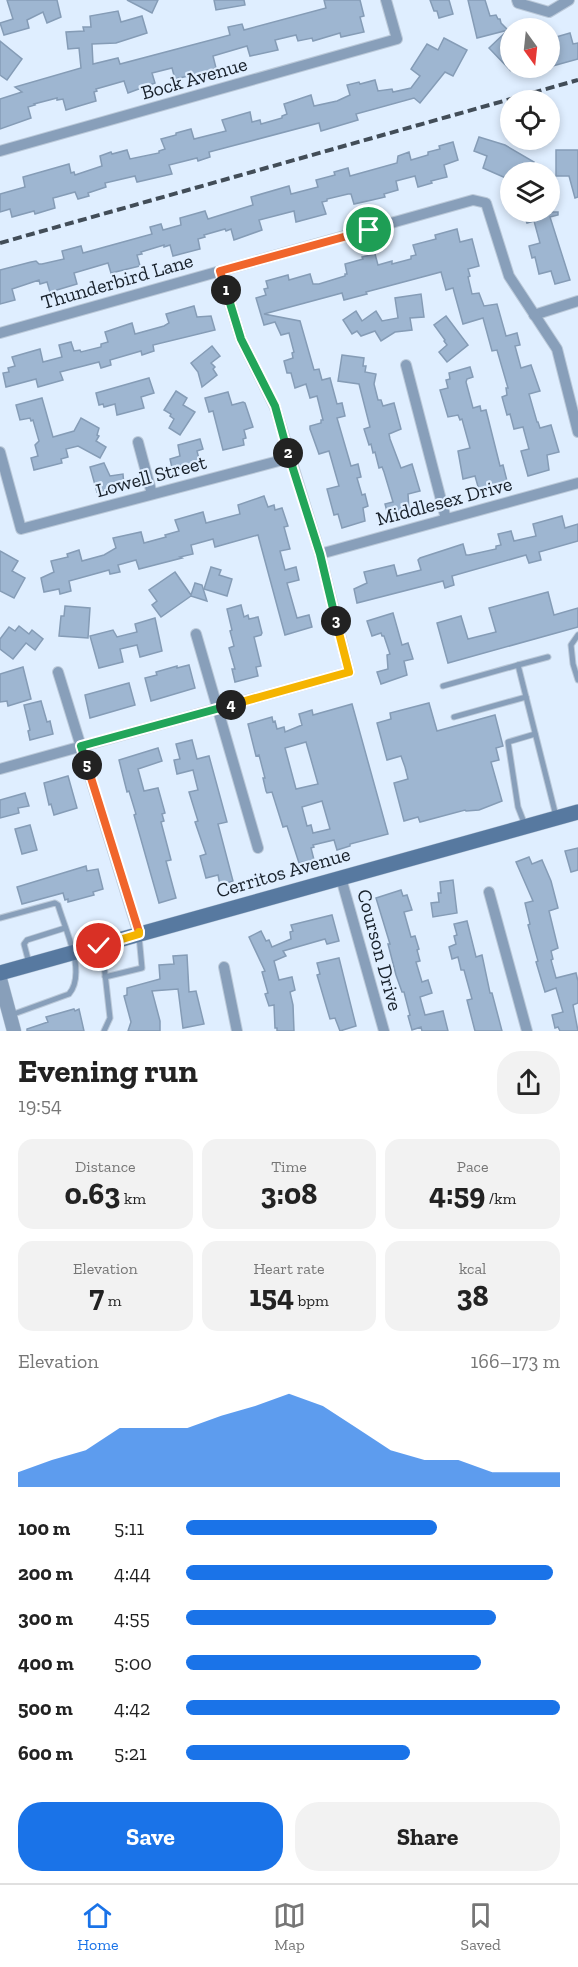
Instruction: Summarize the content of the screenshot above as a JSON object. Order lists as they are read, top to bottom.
{
  "streets": {
    "main road": ["Cerritos Avenue"],
    "street": [
      "Bock Avenue",
      "Thunderbird Lane",
      "Lowell Street",
      "Middlesex Drive",
      "Courson Drive"
    ]
  },
  "crossings": [
    ["Cerritos Avenue", "Courson Drive"]
  ],
  "north": "bottom",
  "page": {
    "pins": [
      "1",
      "2",
      "3",
      "4",
      "5"
    ],
    "heading": ["Evening run", "19:54"],
    "stats": [
      ["Distance", "0.63 km"],
      ["Time", "3:08"],
      ["Pace", "4:59 /km"],
      ["Elevation", "7 m"],
      ["Heart rate", "154 bpm"],
      ["kcal", "38"]
    ],
    "chart": ["Elevation", "166–173 m"],
    "list": [
      {
        "name": "100 m",
        "note": "5:11"
      },
      {
        "name": "200 m",
        "note": "4:44"
      },
      {
        "name": "300 m",
        "note": "4:55"
      },
      {
        "name": "400 m",
        "note": "5:00"
      },
      {
        "name": "500 m",
        "note": "4:42"
      },
      {
        "name": "600 m",
        "note": "5:21"
      }
    ],
    "buttons": ["Save", "Share"],
    "tabs": ["Home", "Map", "Saved"]
  }
}
